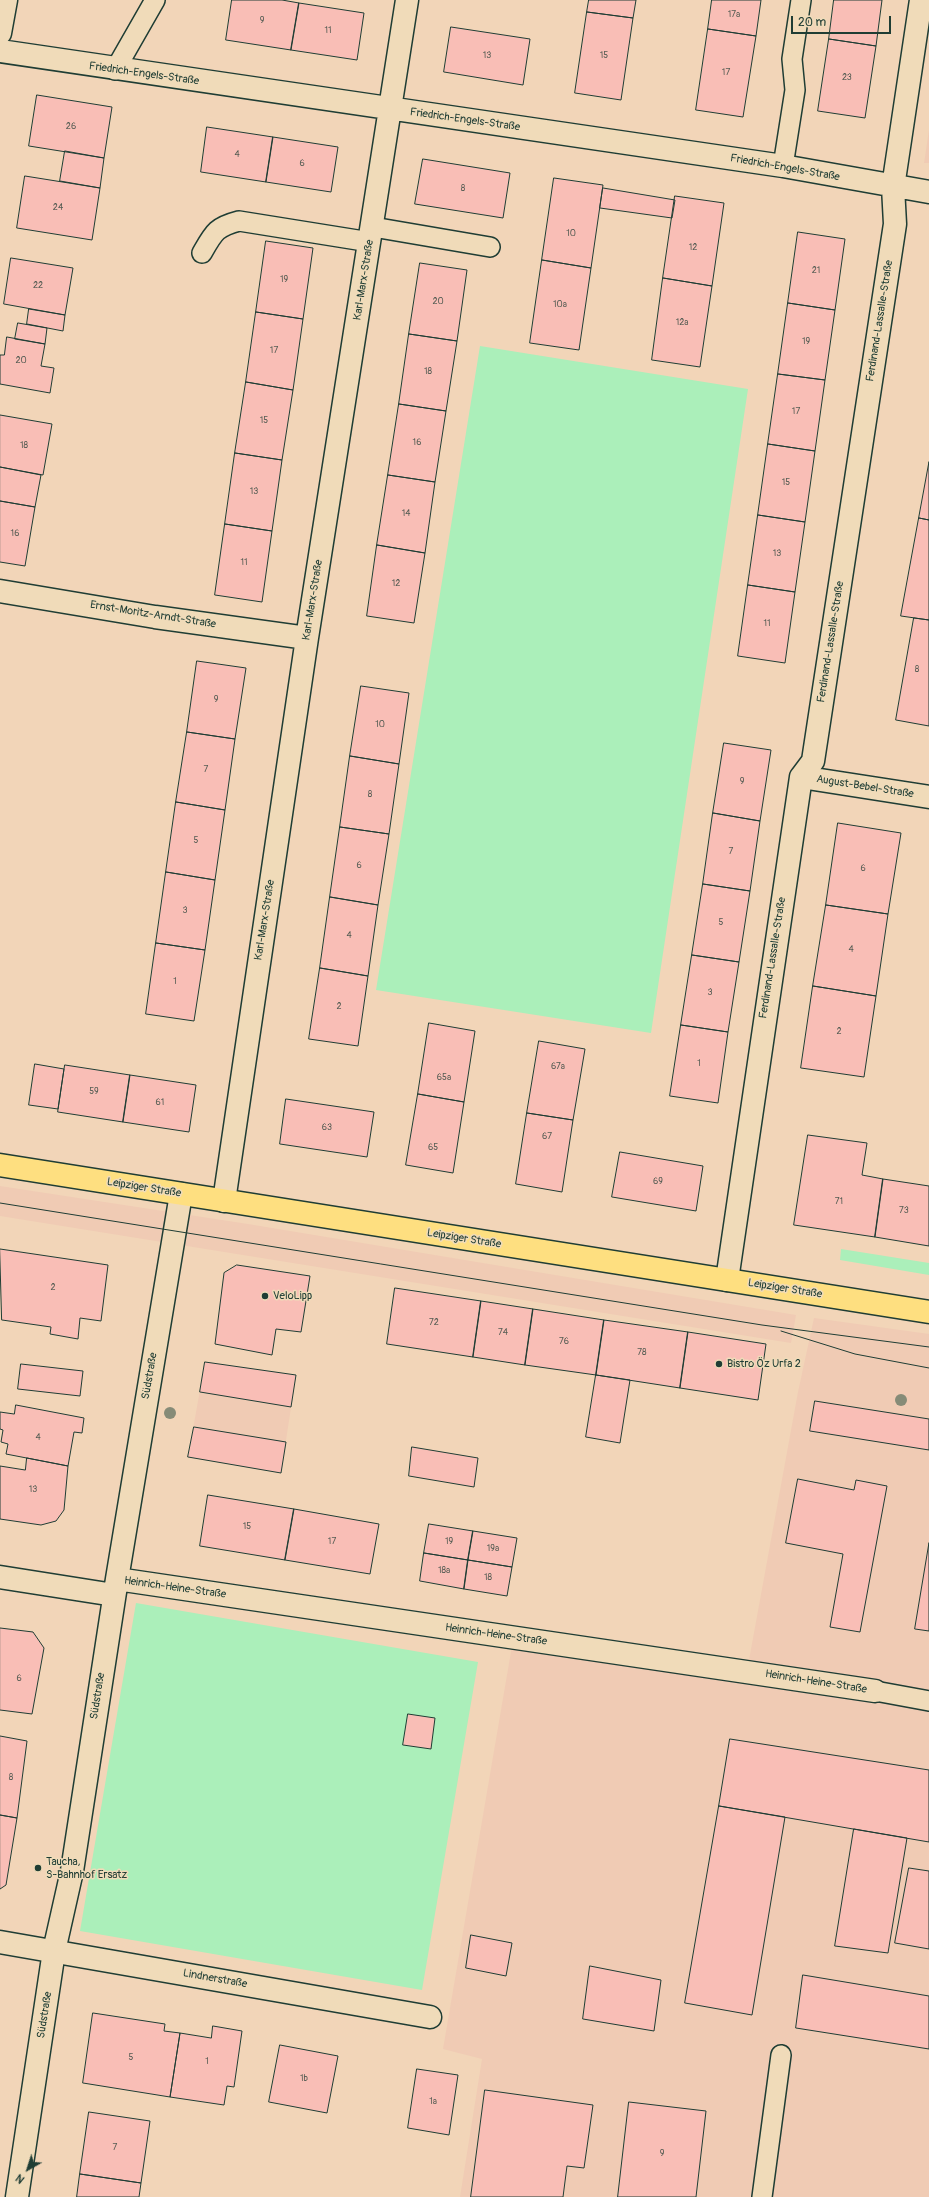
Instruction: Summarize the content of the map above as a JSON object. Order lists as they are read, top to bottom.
{
  "streets": {
    "main road": ["Leipziger Straße"],
    "street": [
      "Friedrich-Engels-Straße",
      "Karl-Marx-Straße",
      "Ferdinand-Lassalle-Straße",
      "Ernst-Moritz-Arndt-Straße",
      "August-Bebel-Straße",
      "Südstraße",
      "Heinrich-Heine-Straße",
      "Lindnerstraße"
    ]
  },
  "crossings": [
    ["Friedrich-Engels-Straße", "Karl-Marx-Straße"],
    ["Friedrich-Engels-Straße", "Ferdinand-Lassalle-Straße"],
    ["Karl-Marx-Straße", "Ernst-Moritz-Arndt-Straße"],
    ["Karl-Marx-Straße", "Leipziger Straße"],
    ["Ferdinand-Lassalle-Straße", "August-Bebel-Straße"],
    ["Ferdinand-Lassalle-Straße", "Leipziger Straße"],
    ["Leipziger Straße", "Südstraße"],
    ["Südstraße", "Heinrich-Heine-Straße"],
    ["Südstraße", "Lindnerstraße"]
  ],
  "places": ["VeloLipp", "Bistro Öz Urfa 2", "Taucha, S-Bahnhof Ersatz"],
  "house_numbers": [
    "17a",
    "9",
    "11",
    "13",
    "15",
    "17",
    "23",
    "26",
    "4",
    "6",
    "8",
    "24",
    "10",
    "12",
    "21",
    "19",
    "22",
    "20",
    "10a",
    "12a",
    "19",
    "17",
    "20",
    "18",
    "17",
    "15",
    "16",
    "18",
    "15",
    "13",
    "14",
    "16",
    "13",
    "11",
    "12",
    "11",
    "8",
    "9",
    "10",
    "7",
    "9",
    "8",
    "5",
    "7",
    "6",
    "6",
    "3",
    "5",
    "4",
    "4",
    "1",
    "3",
    "2",
    "2",
    "1",
    "67a",
    "65a",
    "59",
    "61",
    "63",
    "67",
    "65",
    "69",
    "71",
    "73",
    "2",
    "72",
    "74",
    "76",
    "78",
    "4",
    "13",
    "15",
    "17",
    "19",
    "19a",
    "18a",
    "18",
    "6",
    "8",
    "5",
    "1",
    "1b",
    "1a",
    "7",
    "9"
  ],
  "scale_bar": "20 m",
  "north": "bottom left"
}
